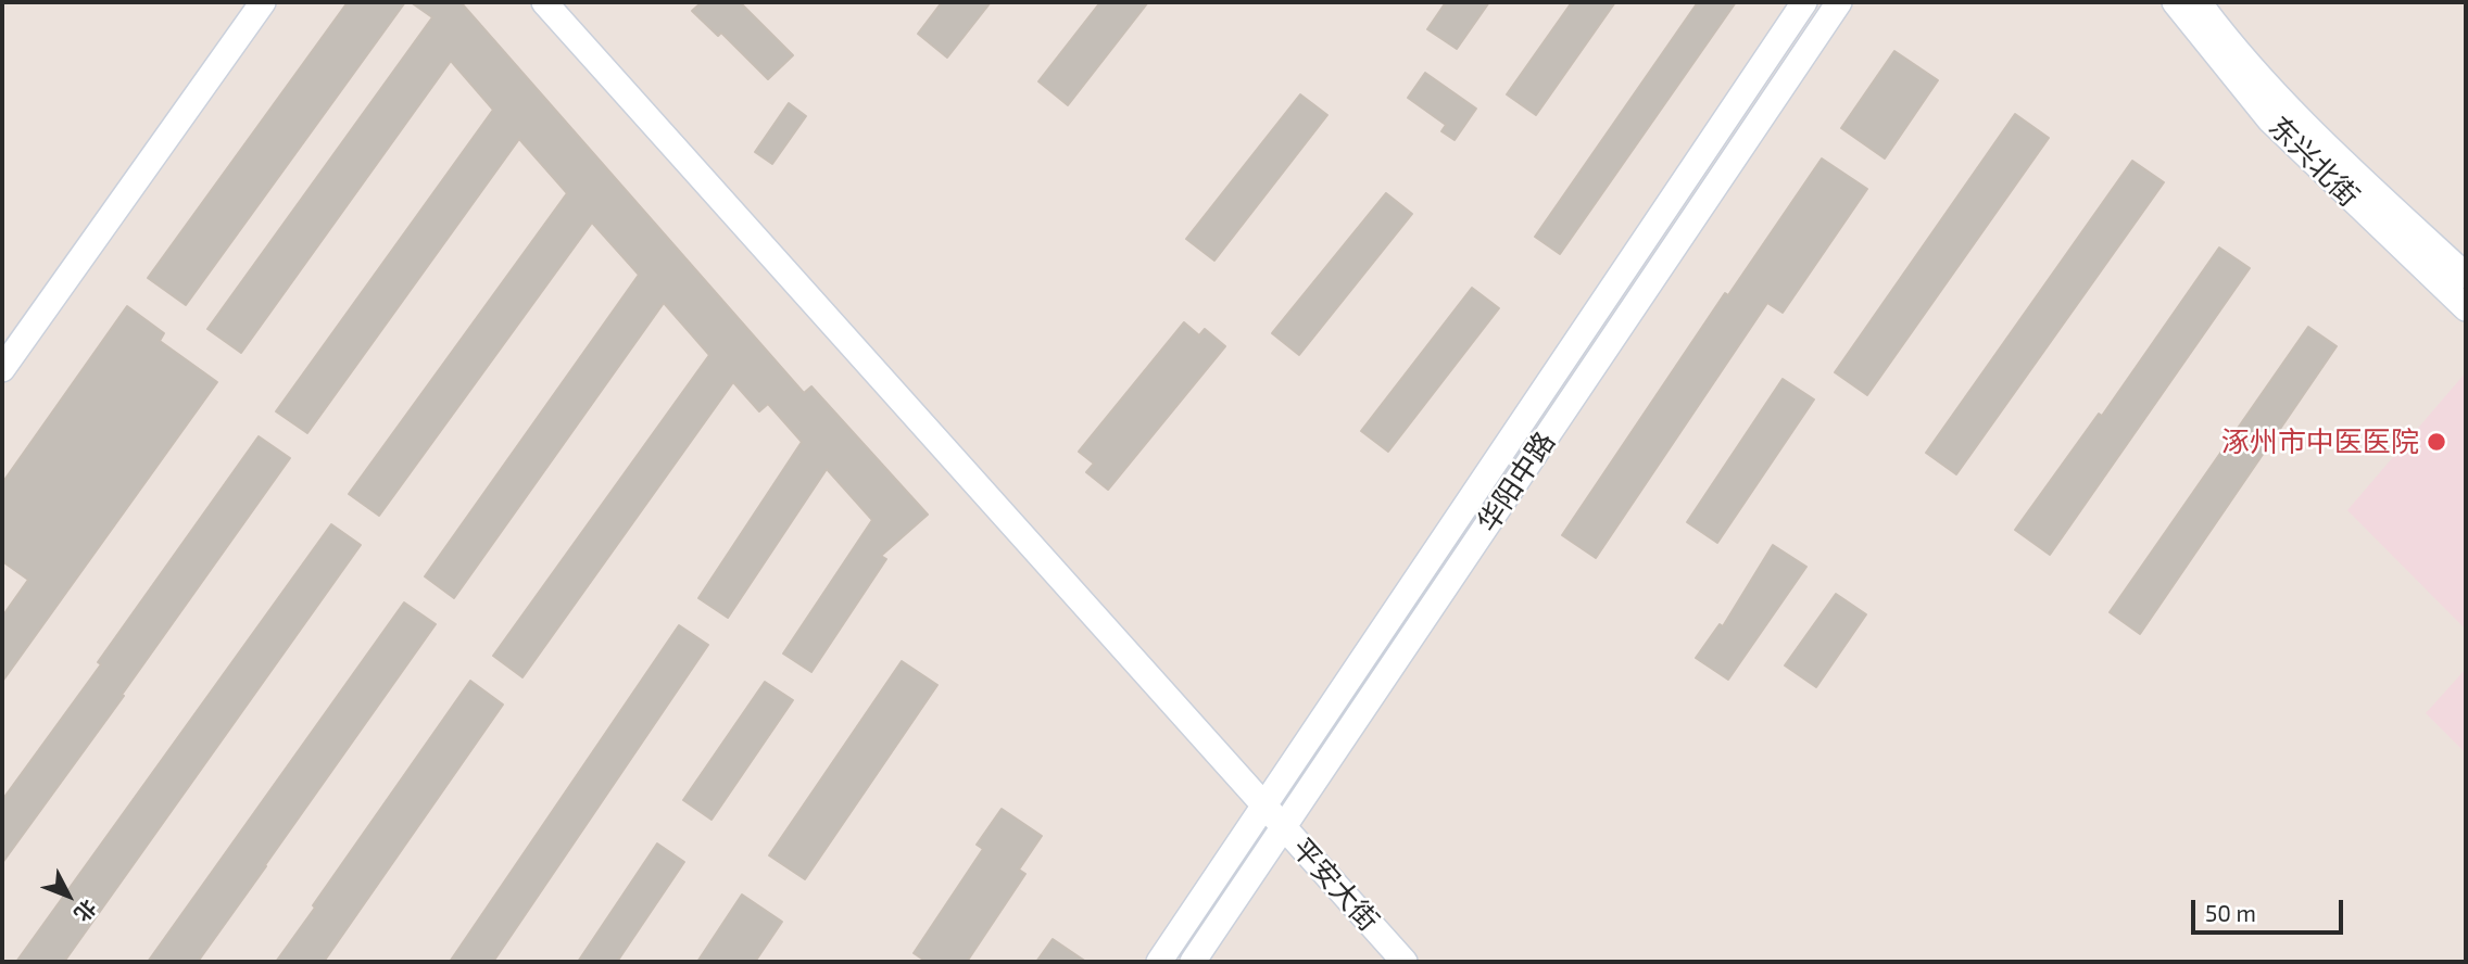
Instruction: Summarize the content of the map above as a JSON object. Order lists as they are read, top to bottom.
{
  "streets": {
    "main road": ["东兴北街", "华阳中路", "平安大街"]
  },
  "crossings": [
    ["华阳中路", "平安大街"]
  ],
  "places": ["涿州市中医医院"],
  "scale_bar": "50 m",
  "north": "bottom right"
}
